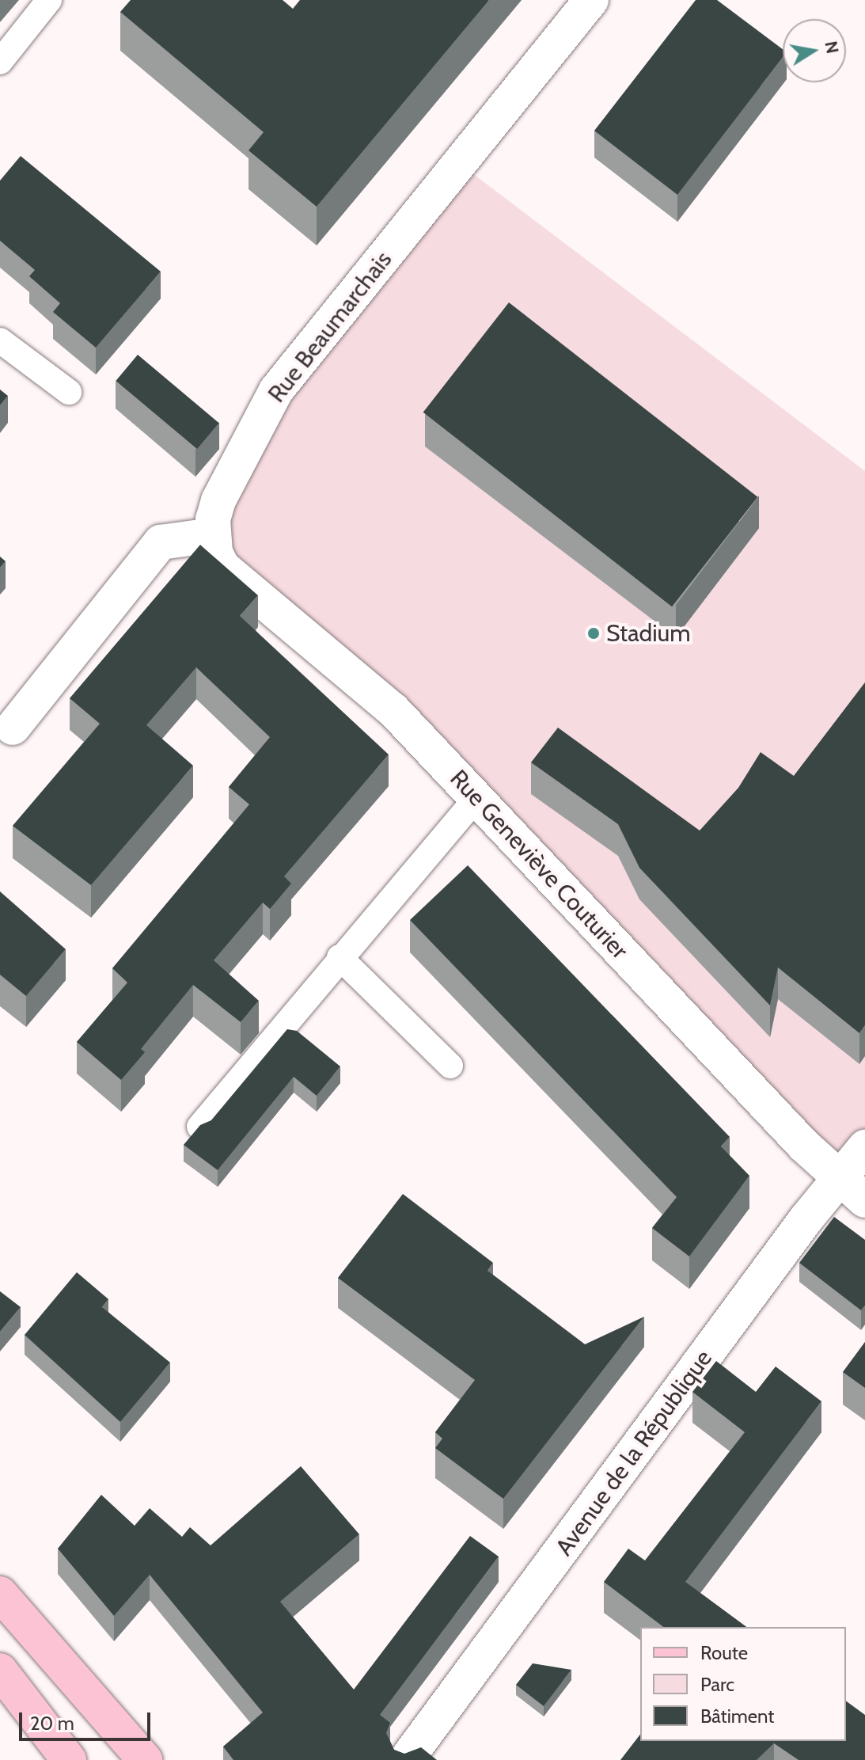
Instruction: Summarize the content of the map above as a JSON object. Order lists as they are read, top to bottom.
{
  "streets": {
    "street": ["Rue Beaumarchais", "Rue Geneviève Couturier", "Avenue de la République"]
  },
  "crossings": [
    ["Rue Beaumarchais", "Rue Geneviève Couturier"],
    ["Rue Geneviève Couturier", "Avenue de la République"]
  ],
  "places": ["Stadium"],
  "legend": ["Route", "Parc", "Bâtiment"],
  "scale_bar": "20 m",
  "north": "right"
}
